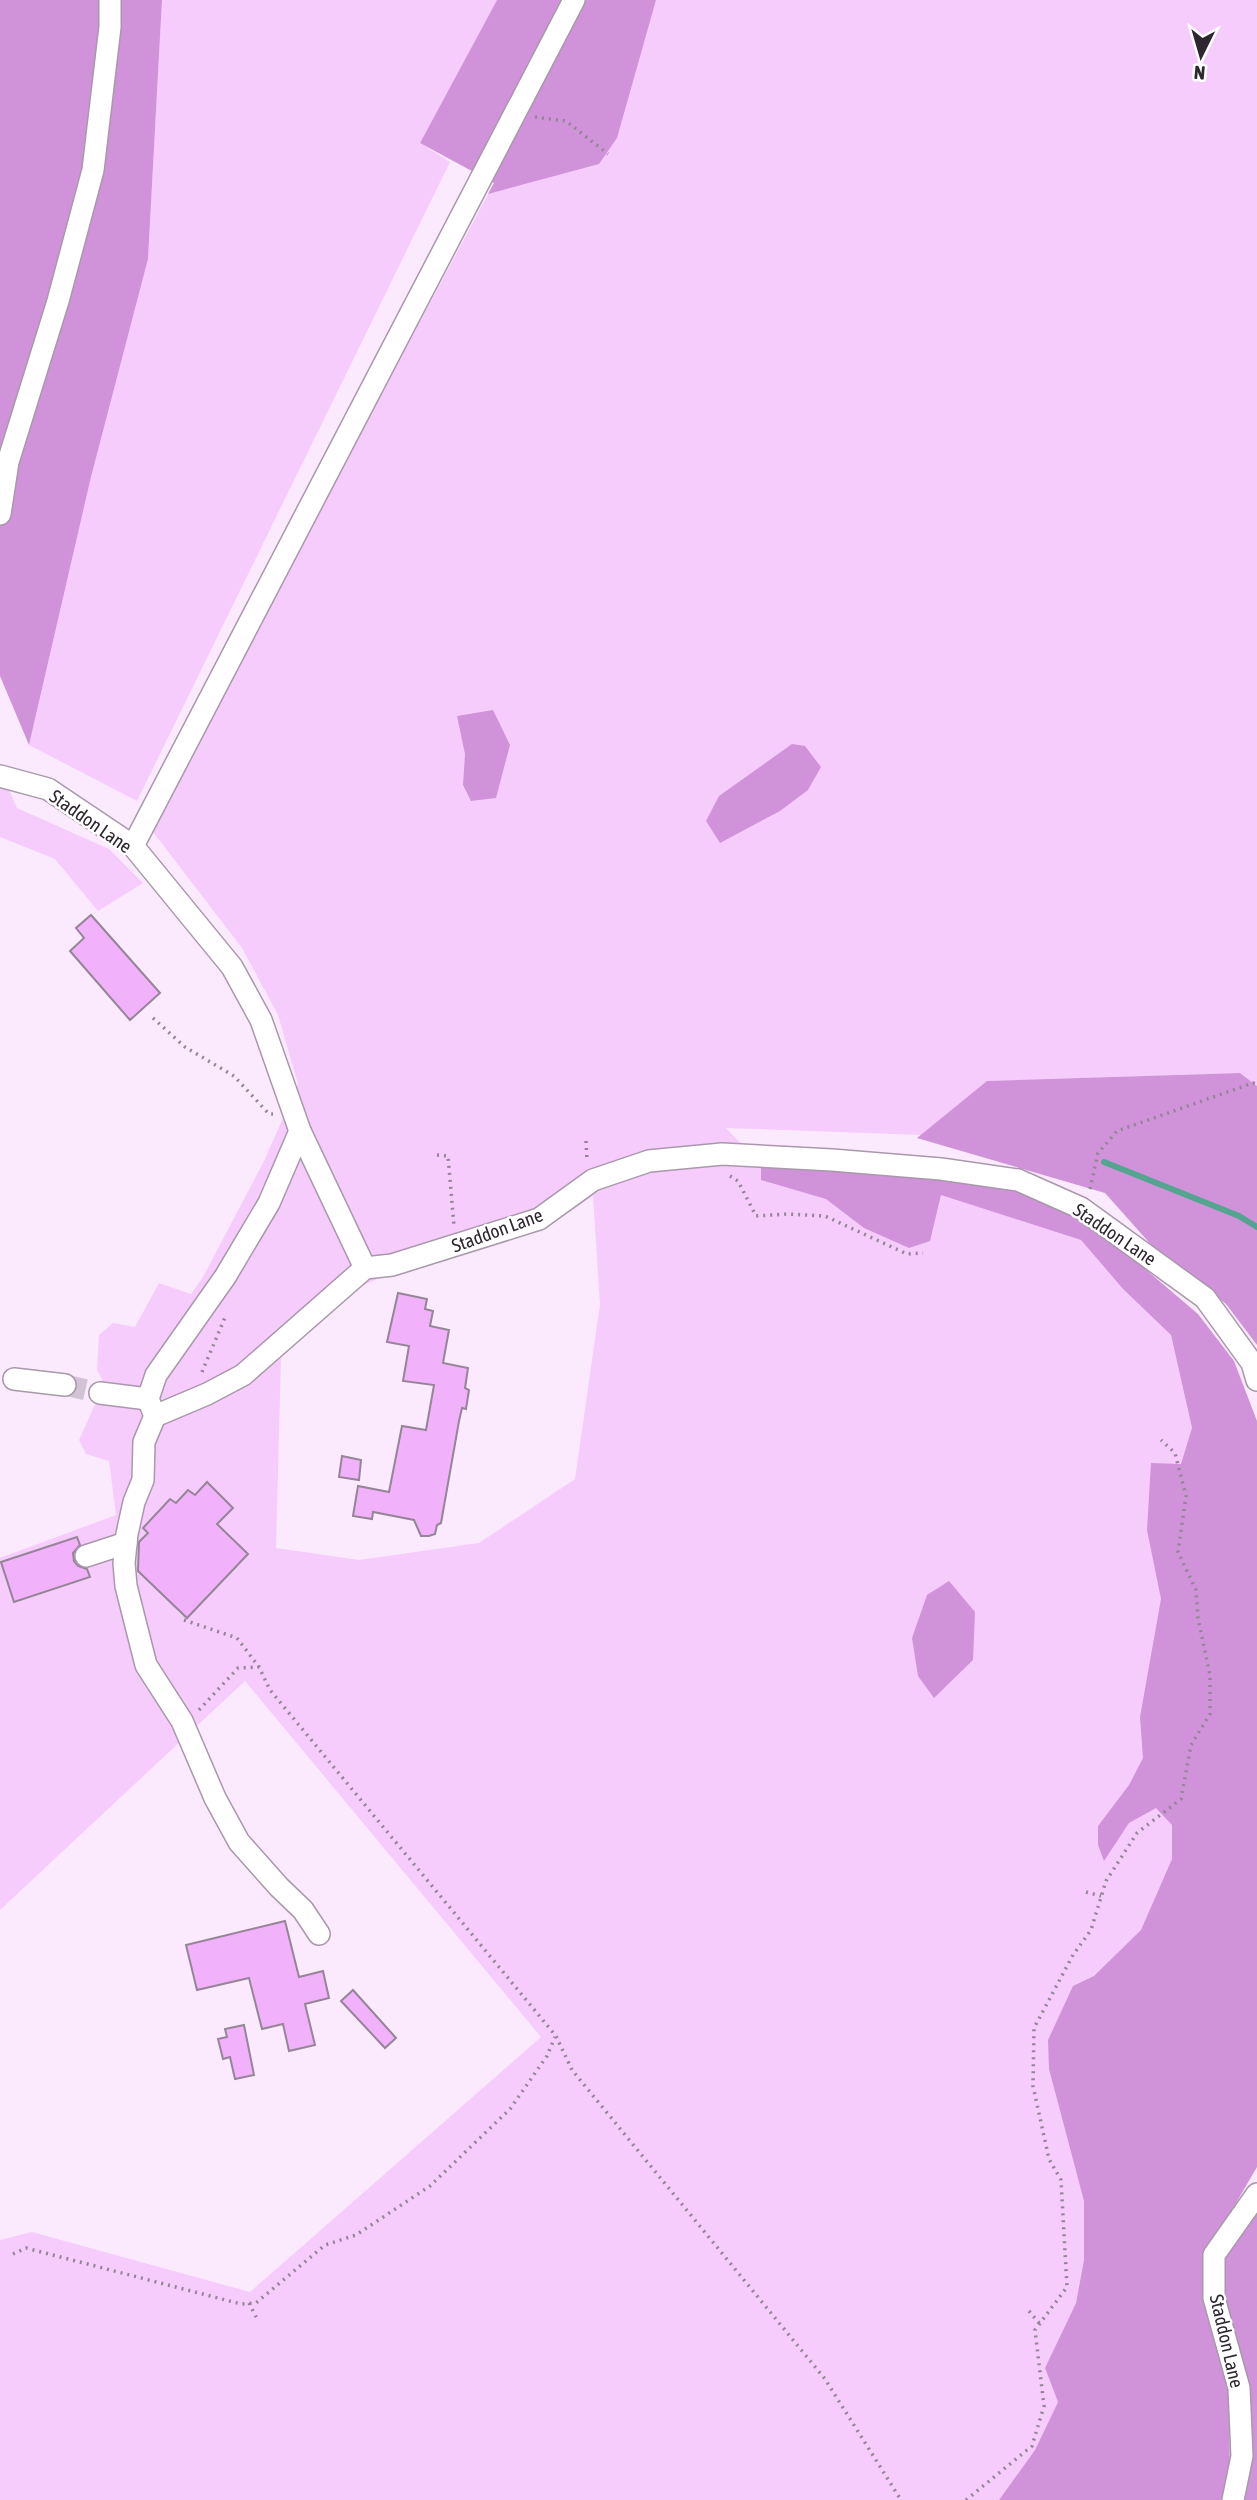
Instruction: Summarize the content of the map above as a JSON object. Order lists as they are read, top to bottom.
{
  "streets": {
    "street": ["Staddon Lane"]
  },
  "north": "bottom"
}
